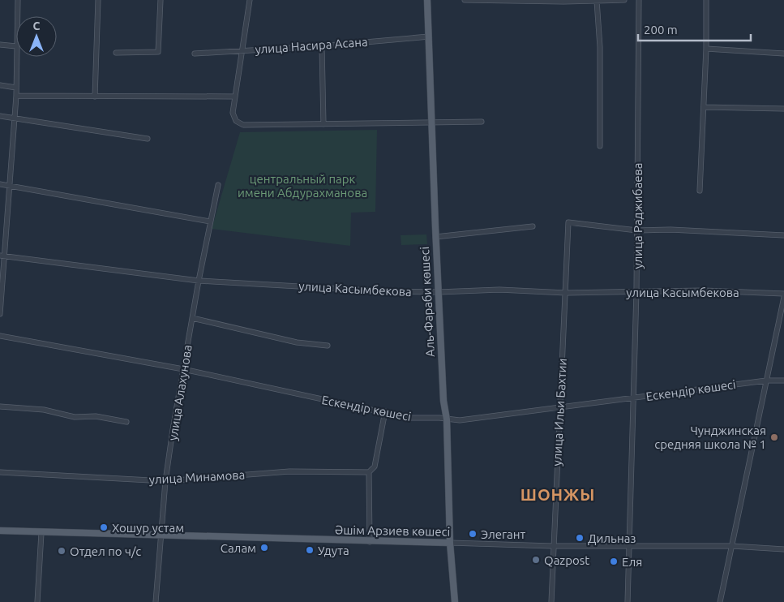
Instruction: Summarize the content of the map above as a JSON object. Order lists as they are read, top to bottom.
{
  "streets": {
    "main road": ["Аль-Фараби көшесі", "Әшім Арзиев көшесі"],
    "street": [
      "улица Насира Асана",
      "улица Раджибаева",
      "улица Касымбекова",
      "Ескендір көшесі",
      "улица Алахунова",
      "улица Ильи Бахтии",
      "улица Минамова"
    ]
  },
  "crossings": [
    ["улица Насира Асана", "Аль-Фараби көшесі"],
    ["улица Раджибаева", "улица Касымбекова"],
    ["улица Раджибаева", "Ескендір көшесі"],
    ["улица Раджибаева", "улица Ильи Бахтии"],
    ["улица Раджибаева", "Әшім Арзиев көшесі"],
    ["улица Касымбекова", "Аль-Фараби көшесі"],
    ["улица Касымбекова", "улица Алахунова"],
    ["улица Касымбекова", "улица Ильи Бахтии"],
    ["Аль-Фараби көшесі", "Ескендір көшесі"],
    ["Аль-Фараби көшесі", "Әшім Арзиев көшесі"],
    ["Ескендір көшесі", "улица Алахунова"],
    ["Ескендір көшесі", "улица Ильи Бахтии"],
    ["улица Алахунова", "улица Минамова"],
    ["улица Алахунова", "Әшім Арзиев көшесі"],
    ["улица Ильи Бахтии", "Әшім Арзиев көшесі"]
  ],
  "districts": ["ШОНЖЫ"],
  "parks": ["центральный парк имени Абдурахманова"],
  "places": [
    "Чунджинская средняя школа № 1",
    "Хошур устам",
    "Элегант",
    "Дильназ",
    "Салам",
    "Удута",
    "Отдел по ч/с",
    "Qazpost",
    "Еля"
  ],
  "scale_bar": "200 m",
  "north": "top"
}
